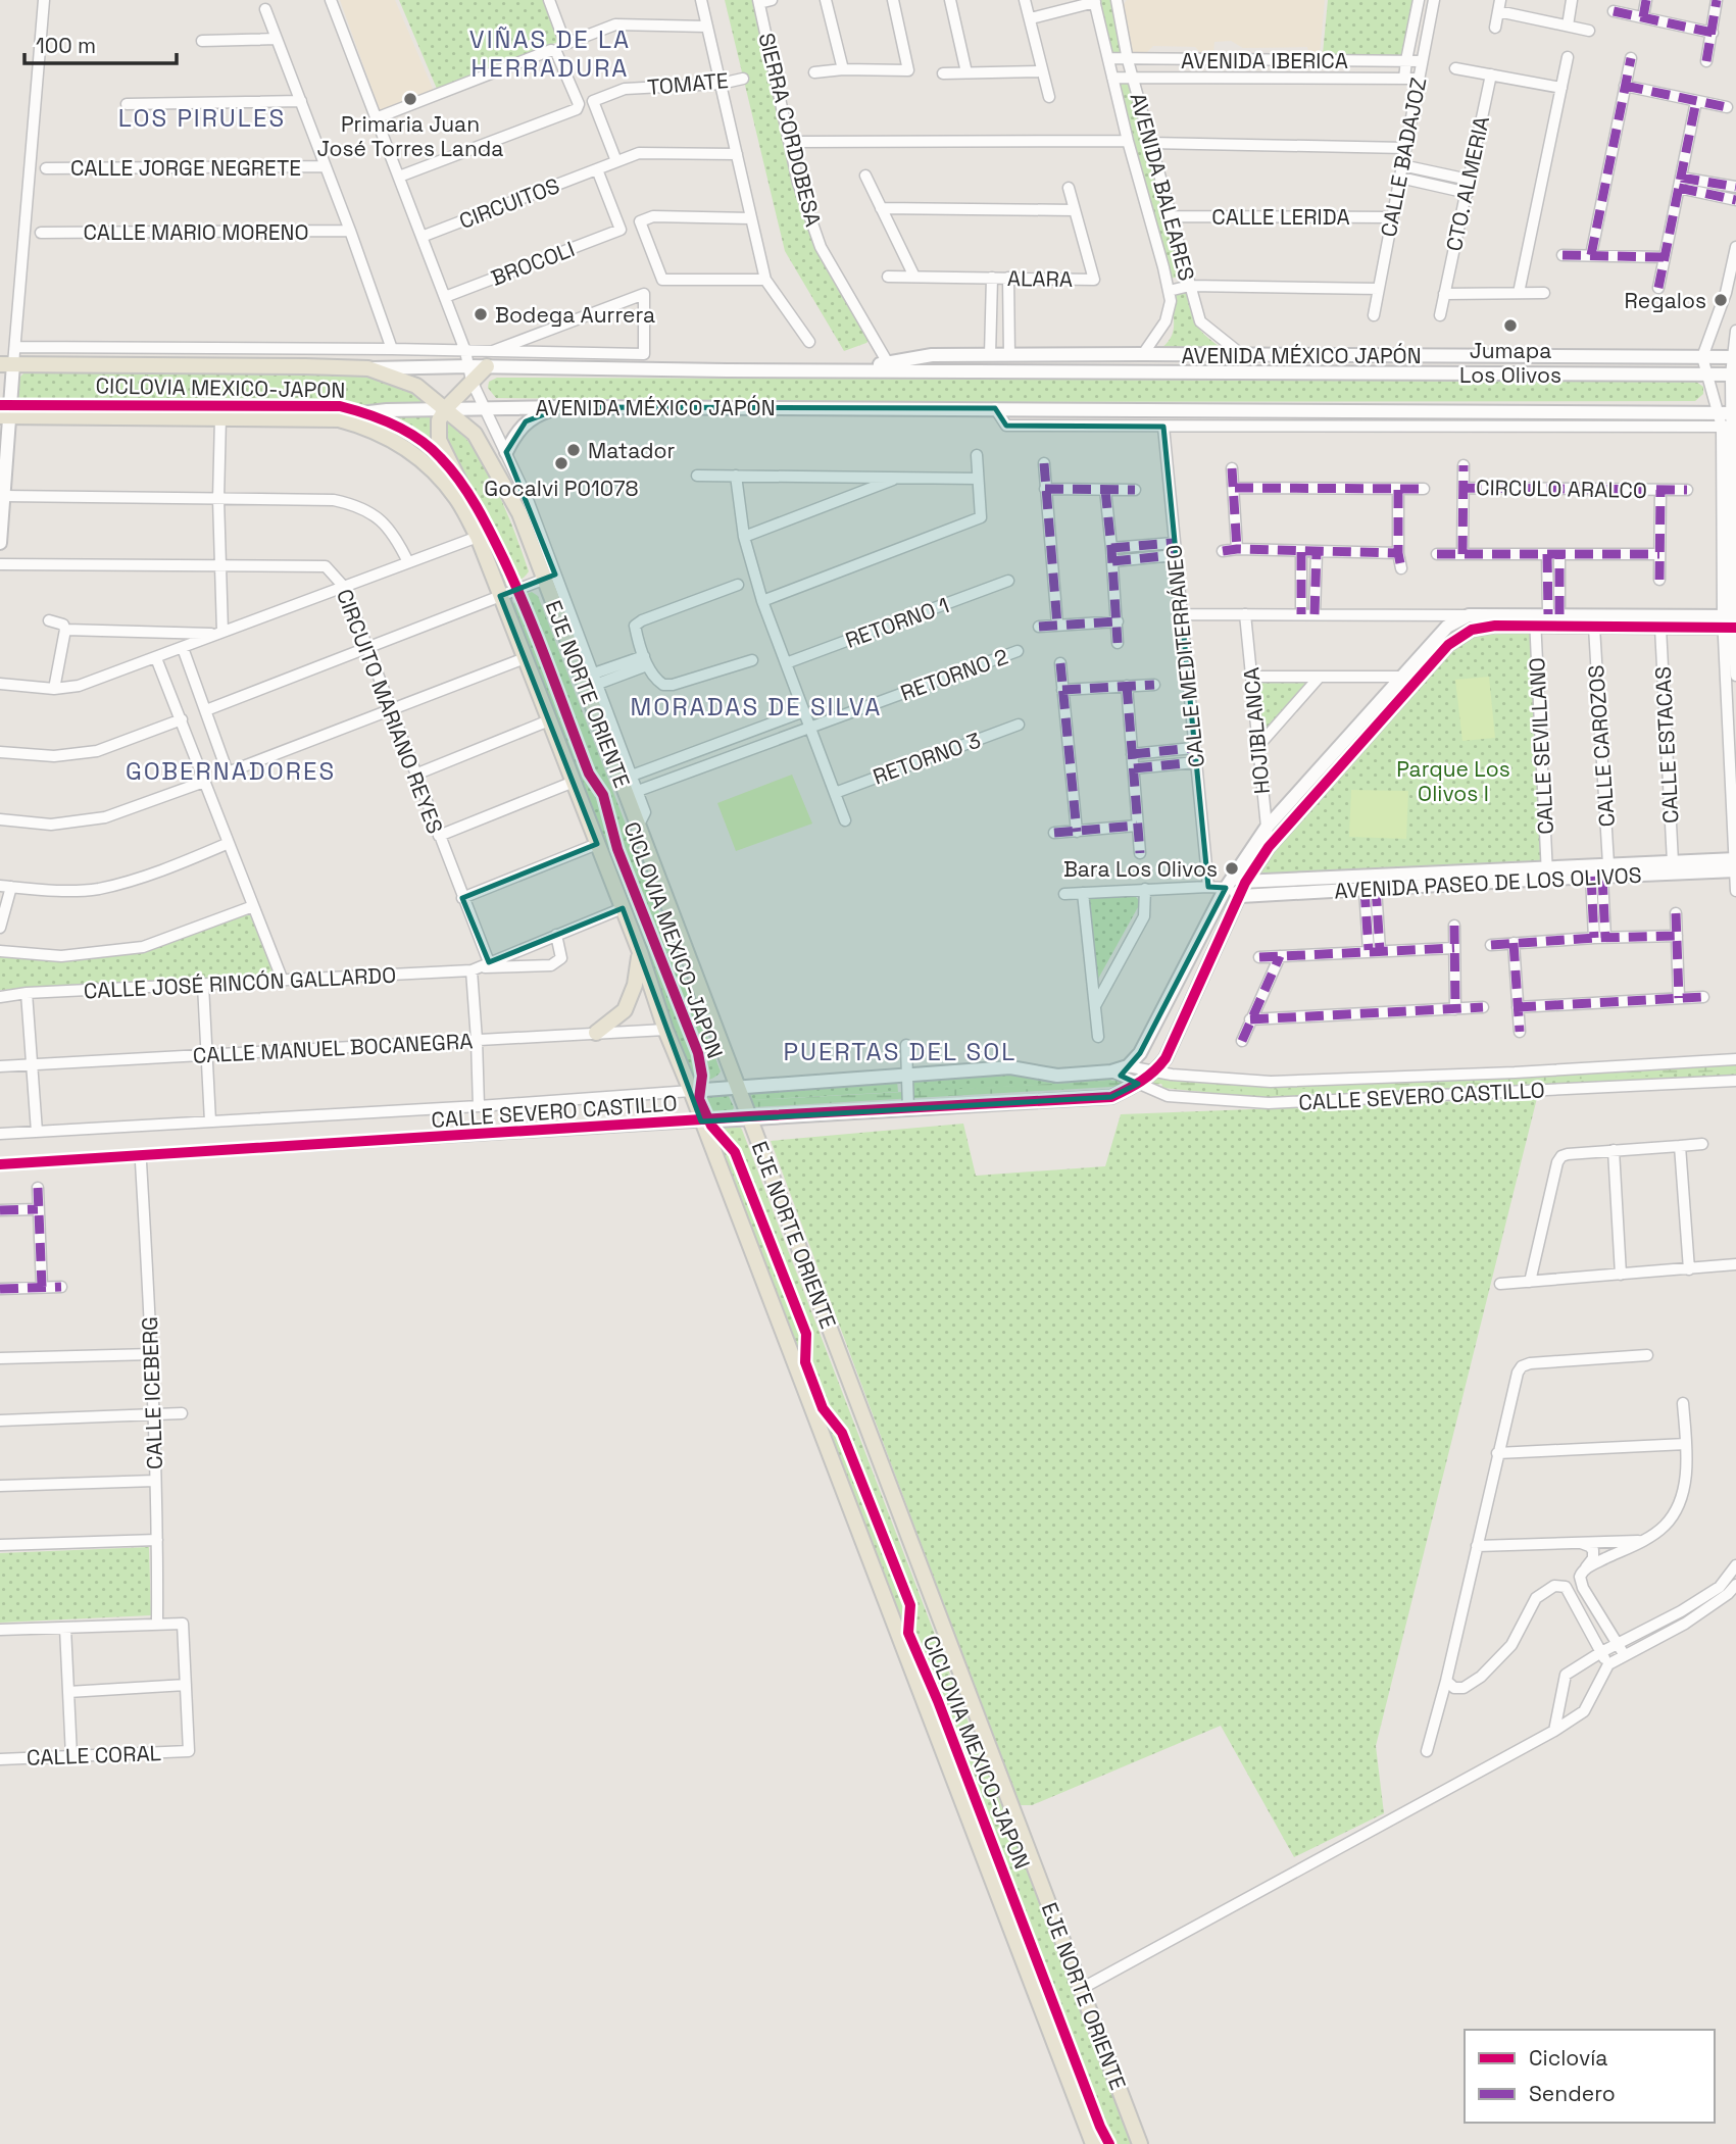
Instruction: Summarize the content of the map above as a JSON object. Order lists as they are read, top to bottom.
{
  "streets": {
    "main road": ["EJE NORTE ORIENTE"],
    "street": [
      "AVENIDA IBERICA",
      "TOMATE",
      "SIERRA CORDOBESA",
      "CALLE BADAJOZ",
      "CALLE JORGE NEGRETE",
      "CTO. ALMERIA",
      "AVENIDA BALEARES",
      "CIRCUITOS",
      "CALLE LERIDA",
      "CALLE MARIO MORENO",
      "BROCOLI",
      "ALARA",
      "AVENIDA MÉXICO JAPÓN",
      "CIRCULO ARALCO",
      "RETORNO 1",
      "CALLE MEDITERRÁNEO",
      "RETORNO 2",
      "CIRCUITO MARIANO REYES",
      "HOJIBLANCA",
      "CALLE ESTACAS",
      "CALLE SEVILLANO",
      "CALLE CAROZOS",
      "RETORNO 3",
      "AVENIDA PASEO DE LOS OLIVOS",
      "CALLE JOSÉ RINCÓN GALLARDO",
      "CALLE MANUEL BOCANEGRA",
      "CALLE SEVERO CASTILLO",
      "CALLE ICEBERG",
      "CALLE CORAL"
    ],
    "cycle path": ["CICLOVIA MEXICO-JAPON"]
  },
  "crossings": [
    ["AVENIDA IBERICA", "CALLE BADAJOZ"],
    ["AVENIDA IBERICA", "AVENIDA BALEARES"],
    ["TOMATE", "CIRCUITOS"],
    ["SIERRA CORDOBESA", "AVENIDA MÉXICO JAPÓN"],
    ["CALLE BADAJOZ", "CALLE LERIDA"],
    ["AVENIDA BALEARES", "CALLE LERIDA"],
    ["AVENIDA BALEARES", "AVENIDA MÉXICO JAPÓN"],
    ["CIRCUITOS", "BROCOLI"],
    ["AVENIDA MÉXICO JAPÓN", "EJE NORTE ORIENTE"],
    ["EJE NORTE ORIENTE", "CALLE JOSÉ RINCÓN GALLARDO"],
    ["EJE NORTE ORIENTE", "CALLE MANUEL BOCANEGRA"],
    ["EJE NORTE ORIENTE", "CALLE SEVERO CASTILLO"],
    ["CIRCUITO MARIANO REYES", "CALLE JOSÉ RINCÓN GALLARDO"],
    ["CIRCUITO MARIANO REYES", "CALLE MANUEL BOCANEGRA"],
    ["CIRCUITO MARIANO REYES", "CALLE SEVERO CASTILLO"],
    ["CALLE ESTACAS", "AVENIDA PASEO DE LOS OLIVOS"],
    ["CALLE SEVILLANO", "AVENIDA PASEO DE LOS OLIVOS"],
    ["CALLE CAROZOS", "AVENIDA PASEO DE LOS OLIVOS"]
  ],
  "districts": [
    "VIÑAS DE LA HERRADURA",
    "LOS PIRULES",
    "MORADAS DE SILVA",
    "GOBERNADORES",
    "PUERTAS DEL SOL"
  ],
  "parks": ["Parque Los Olivos I"],
  "places": [
    "Primaria Juan José Torres Landa",
    "Regalos",
    "Bodega Aurrera",
    "Jumapa Los Olivos",
    "Matador",
    "Gocalvi P01078",
    "Bara Los Olivos"
  ],
  "legend": ["Ciclovía", "Sendero"],
  "scale_bar": "100 m"
}
